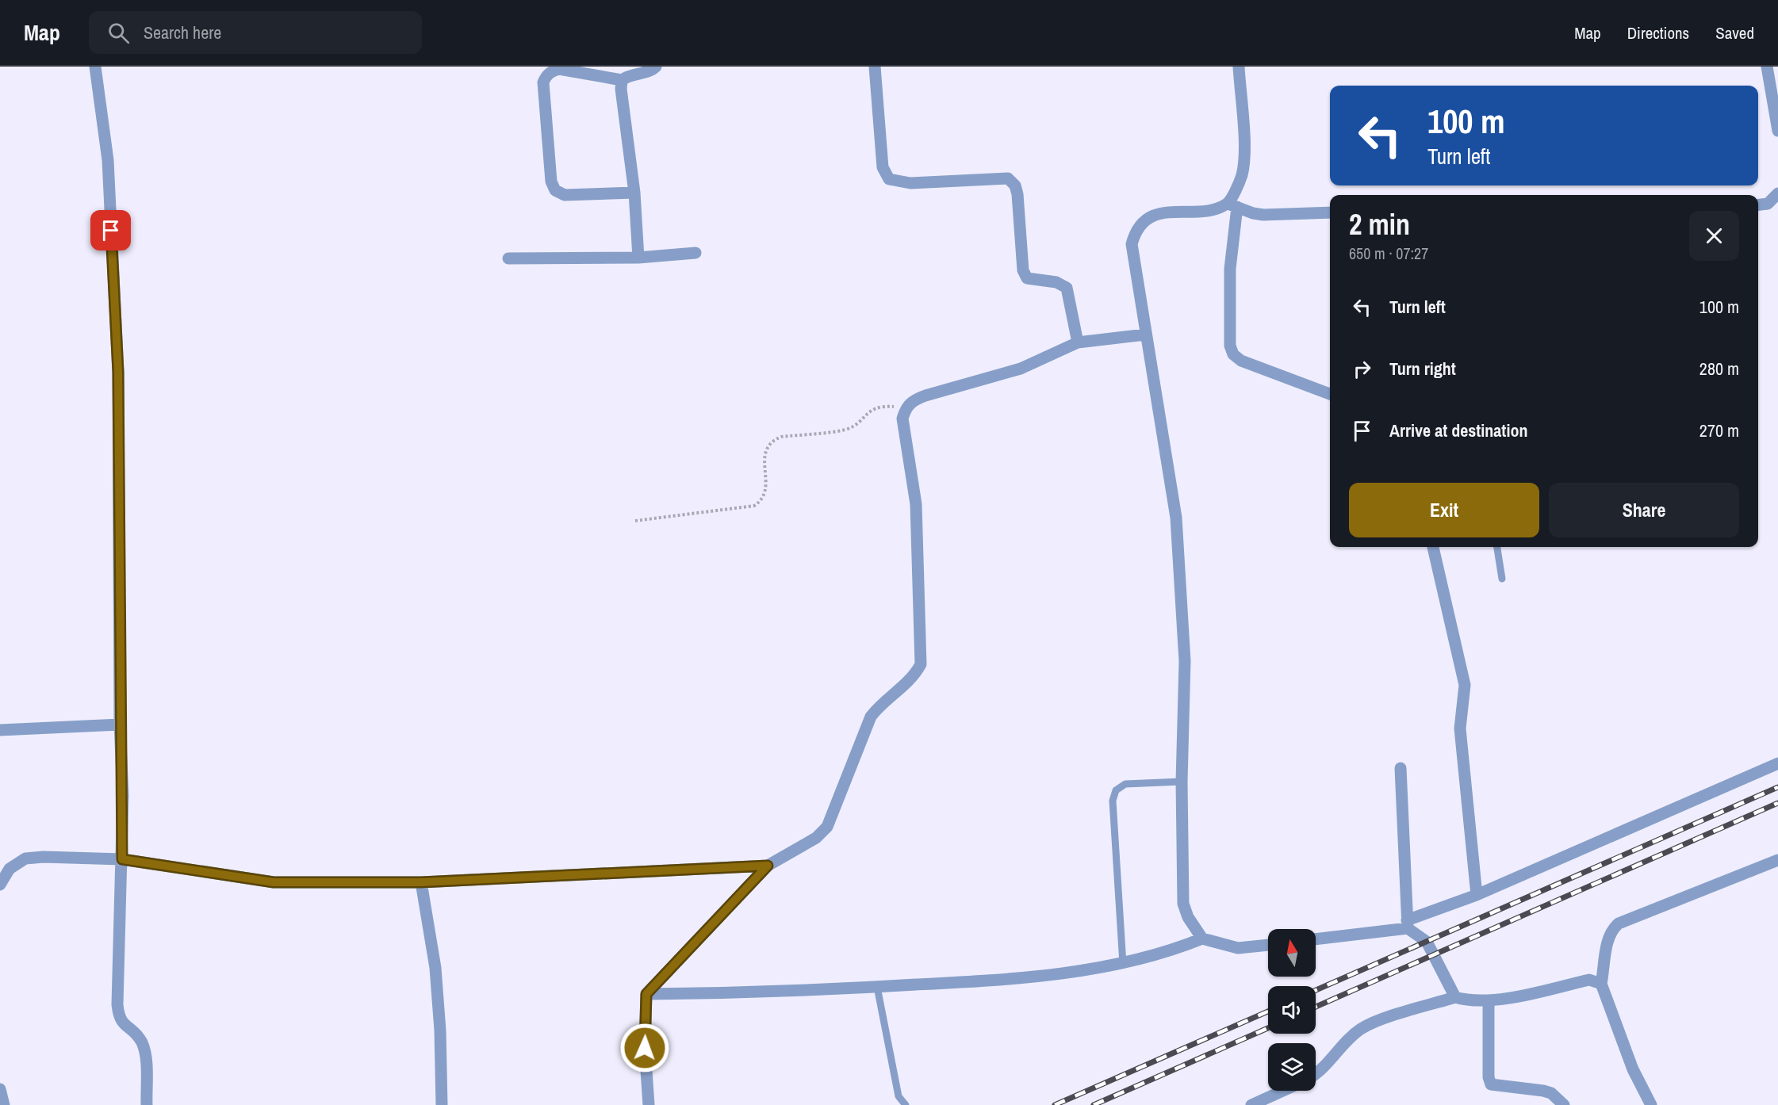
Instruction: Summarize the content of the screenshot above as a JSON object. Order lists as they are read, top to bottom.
{
  "north": "top",
  "page": {
    "header": "Map",
    "search": "Search here",
    "nav": ["Map", "Directions", "Saved"],
    "turn": ["100 m", "Turn left"],
    "heading": ["2 min", "650 m · 07:27"],
    "list": [
      {
        "name": "Turn left",
        "value": "100 m"
      },
      {
        "name": "Turn right",
        "value": "280 m"
      },
      {
        "name": "Arrive at destination",
        "value": "270 m"
      }
    ],
    "buttons": ["Exit", "Share"]
  }
}
